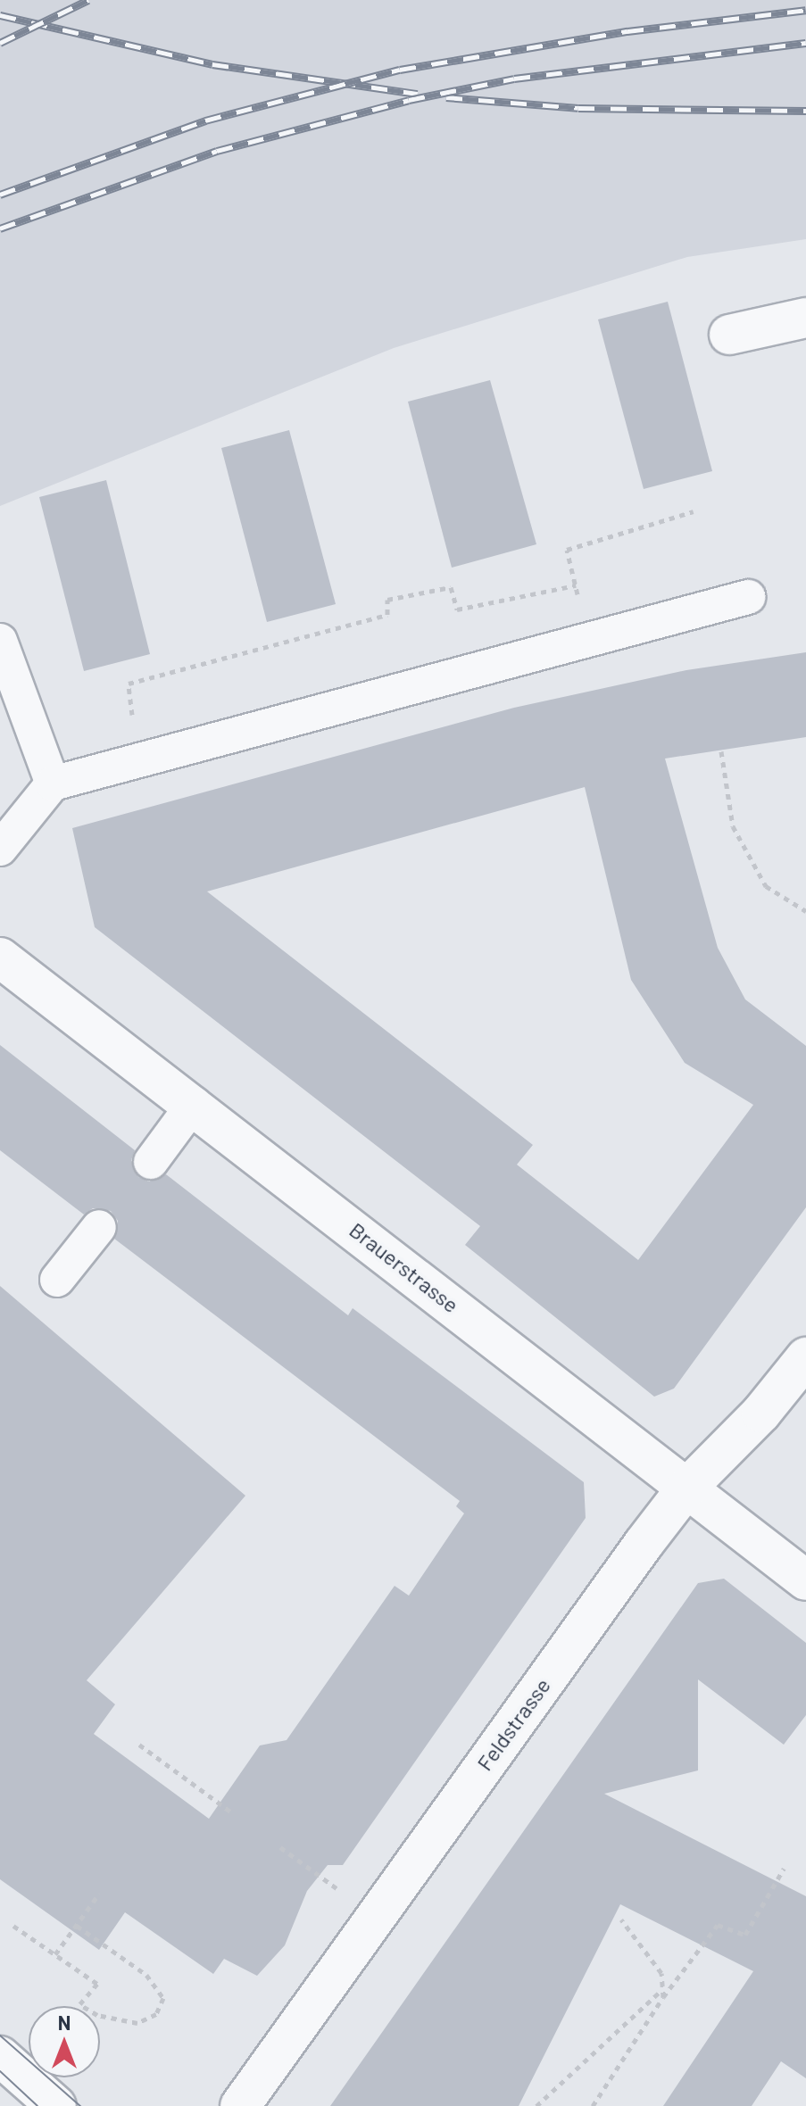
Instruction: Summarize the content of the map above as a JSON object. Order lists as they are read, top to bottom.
{
  "streets": {
    "street": ["Brauerstrasse", "Feldstrasse"]
  },
  "crossings": [
    ["Brauerstrasse", "Feldstrasse"]
  ],
  "north": "top"
}
